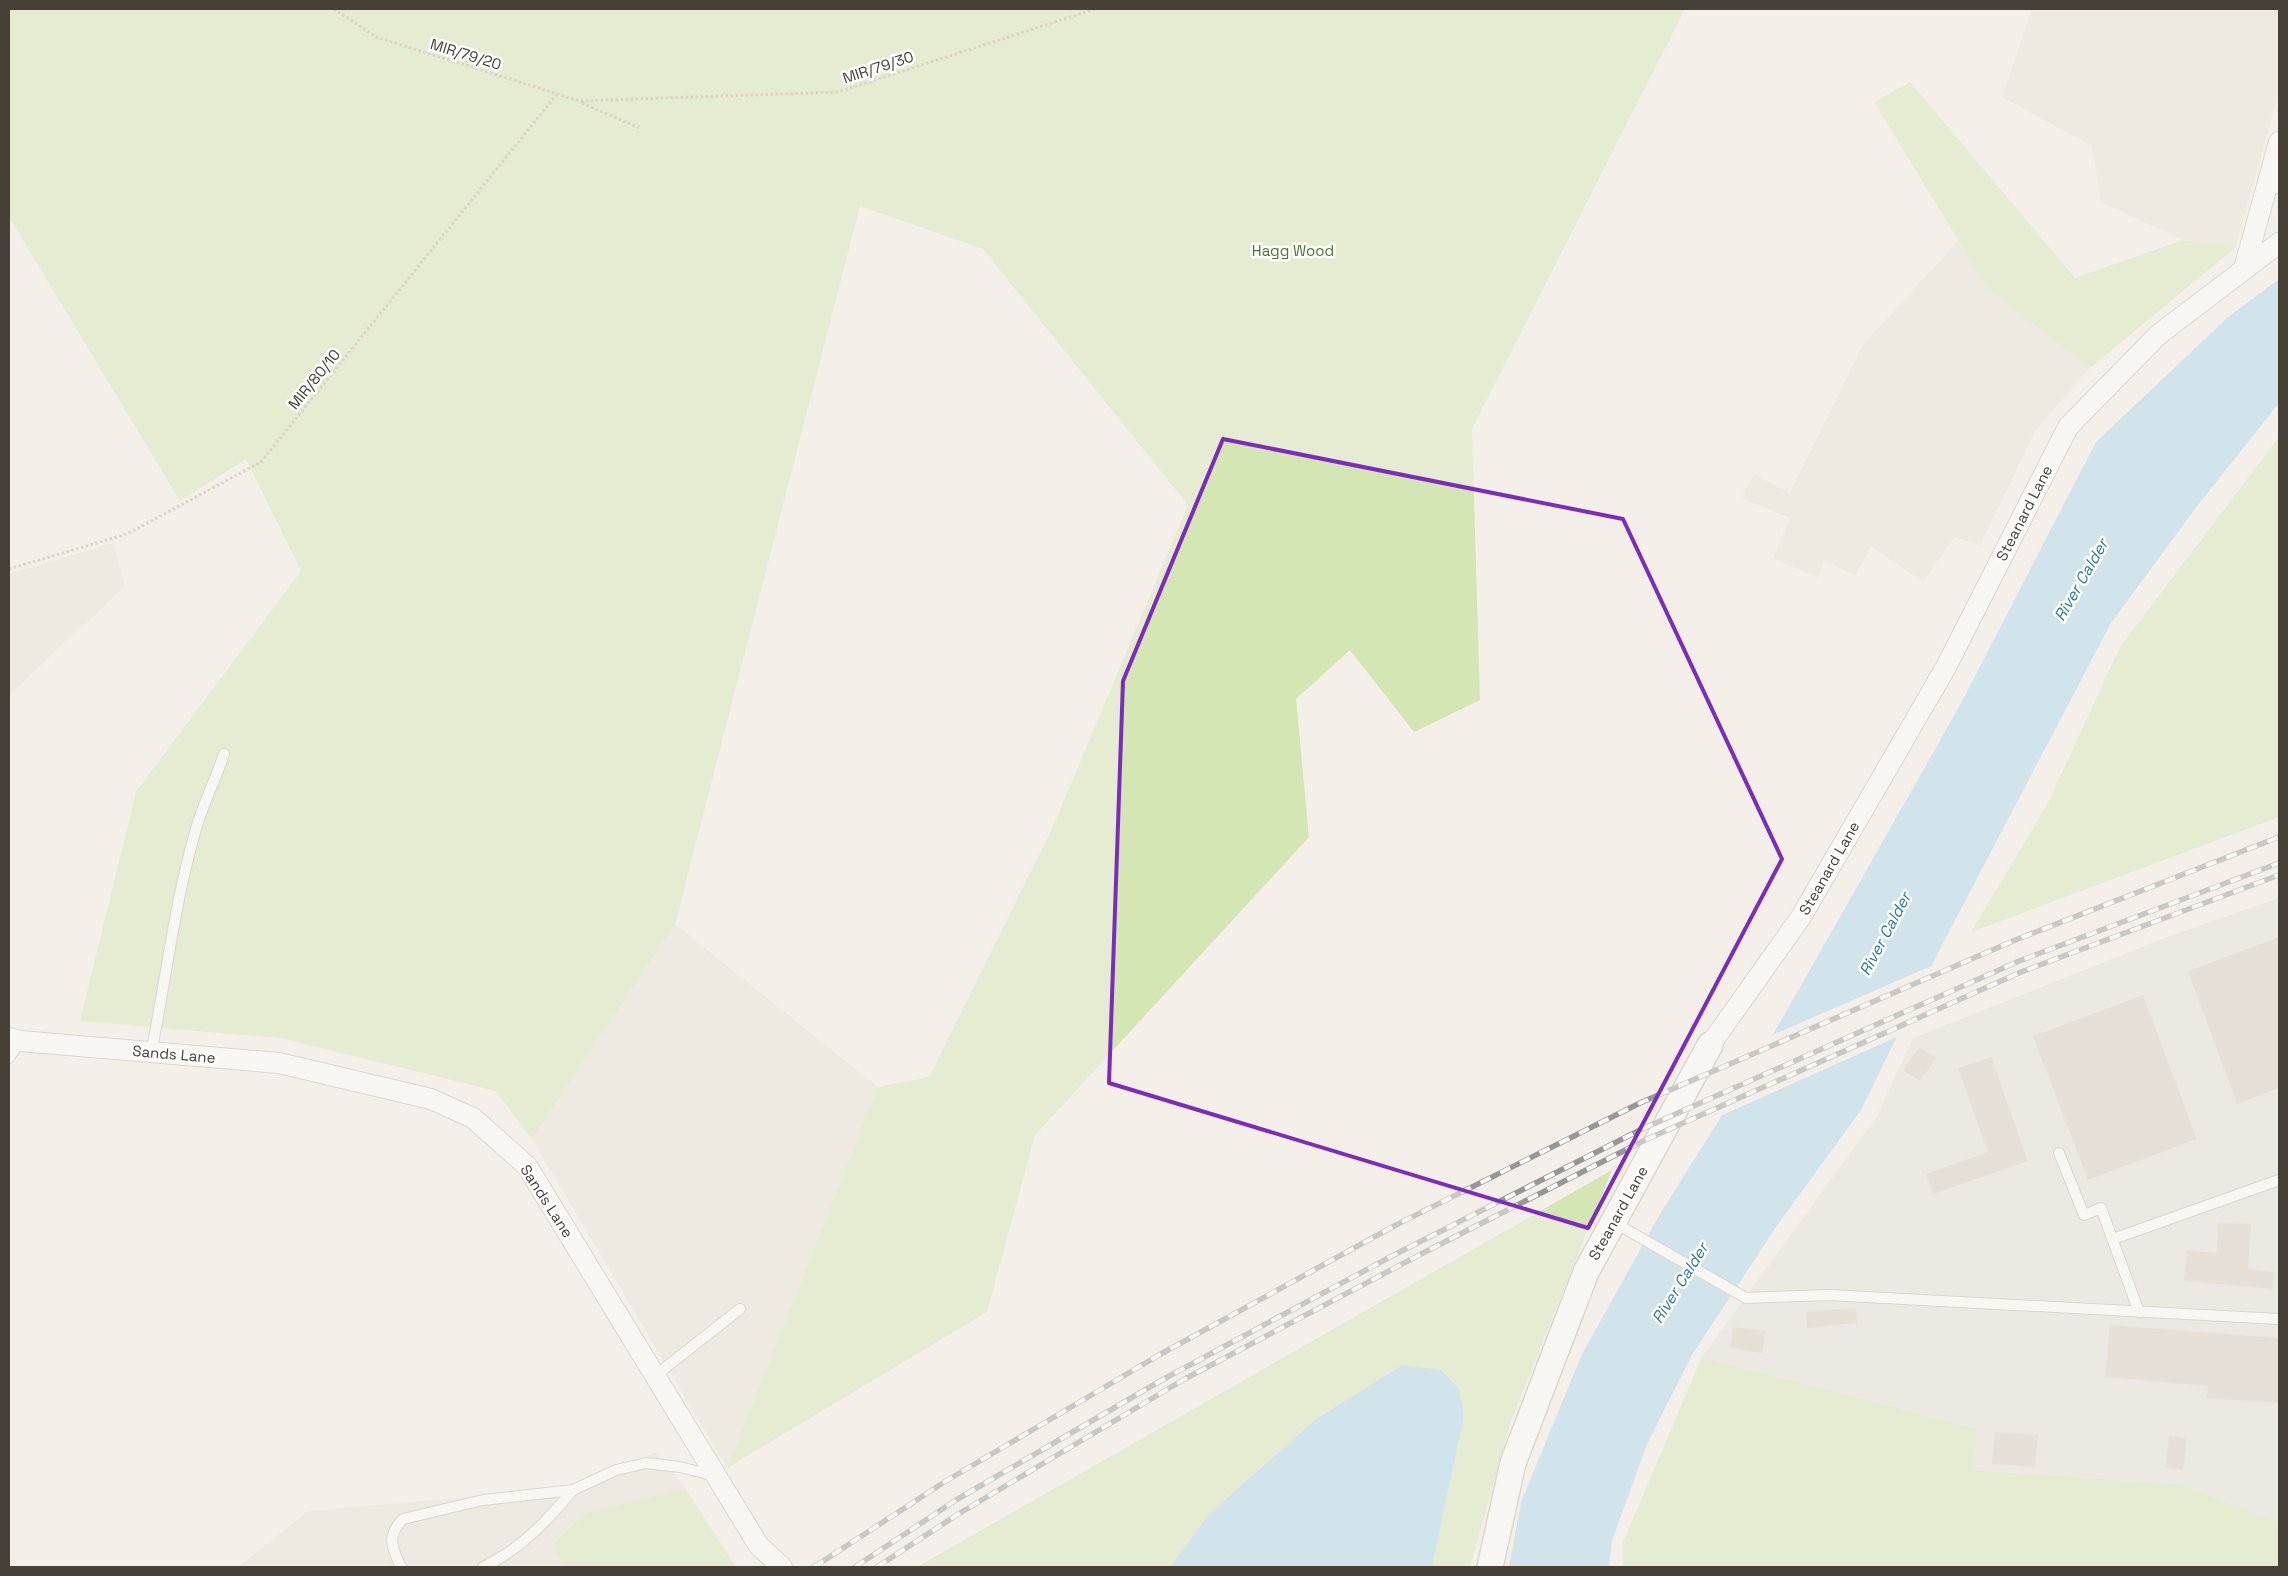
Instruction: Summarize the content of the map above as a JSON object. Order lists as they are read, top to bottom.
{
  "streets": {
    "street": ["Steanard Lane", "Sands Lane"],
    "path": ["MIR/79/20", "MIR/79/30", "MIR/80/10"]
  },
  "crossings": [
    ["MIR/79/20", "MIR/79/30"],
    ["MIR/79/20", "MIR/80/10"]
  ],
  "water": ["River Calder"],
  "parks": ["Hagg Wood"]
}
